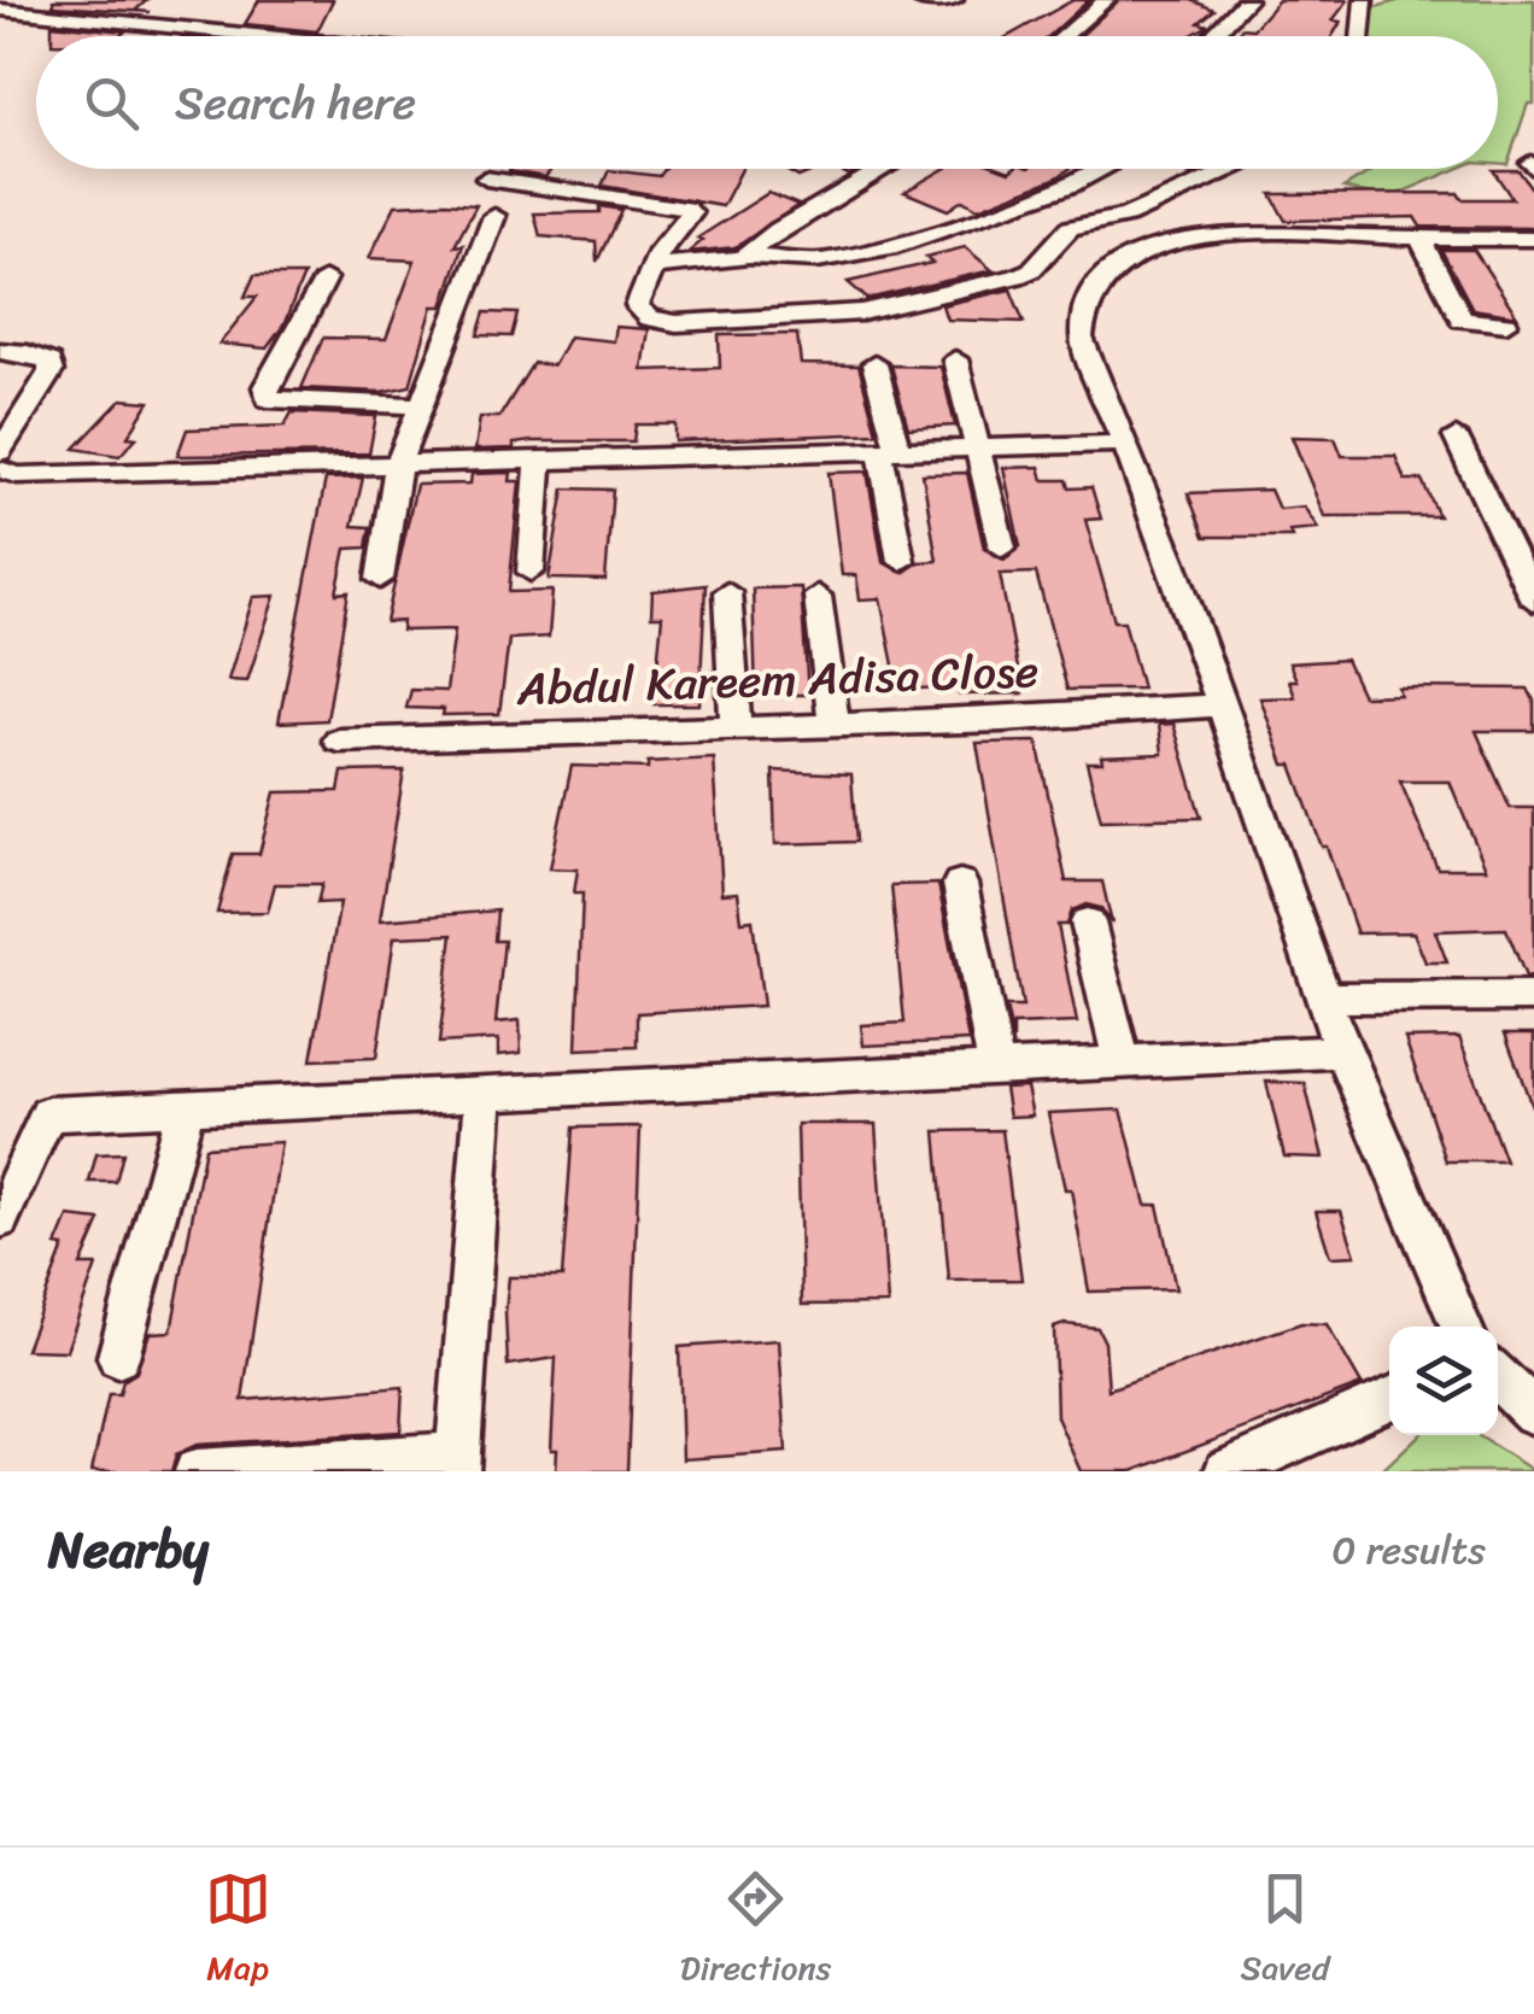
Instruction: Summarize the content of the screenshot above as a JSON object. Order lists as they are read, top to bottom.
{
  "streets": {
    "street": ["Abdul Kareem Adisa Close"]
  },
  "page": {
    "search": "Search here",
    "heading": ["Nearby", "0 results"],
    "nav": ["Map", "Directions", "Saved"]
  }
}
